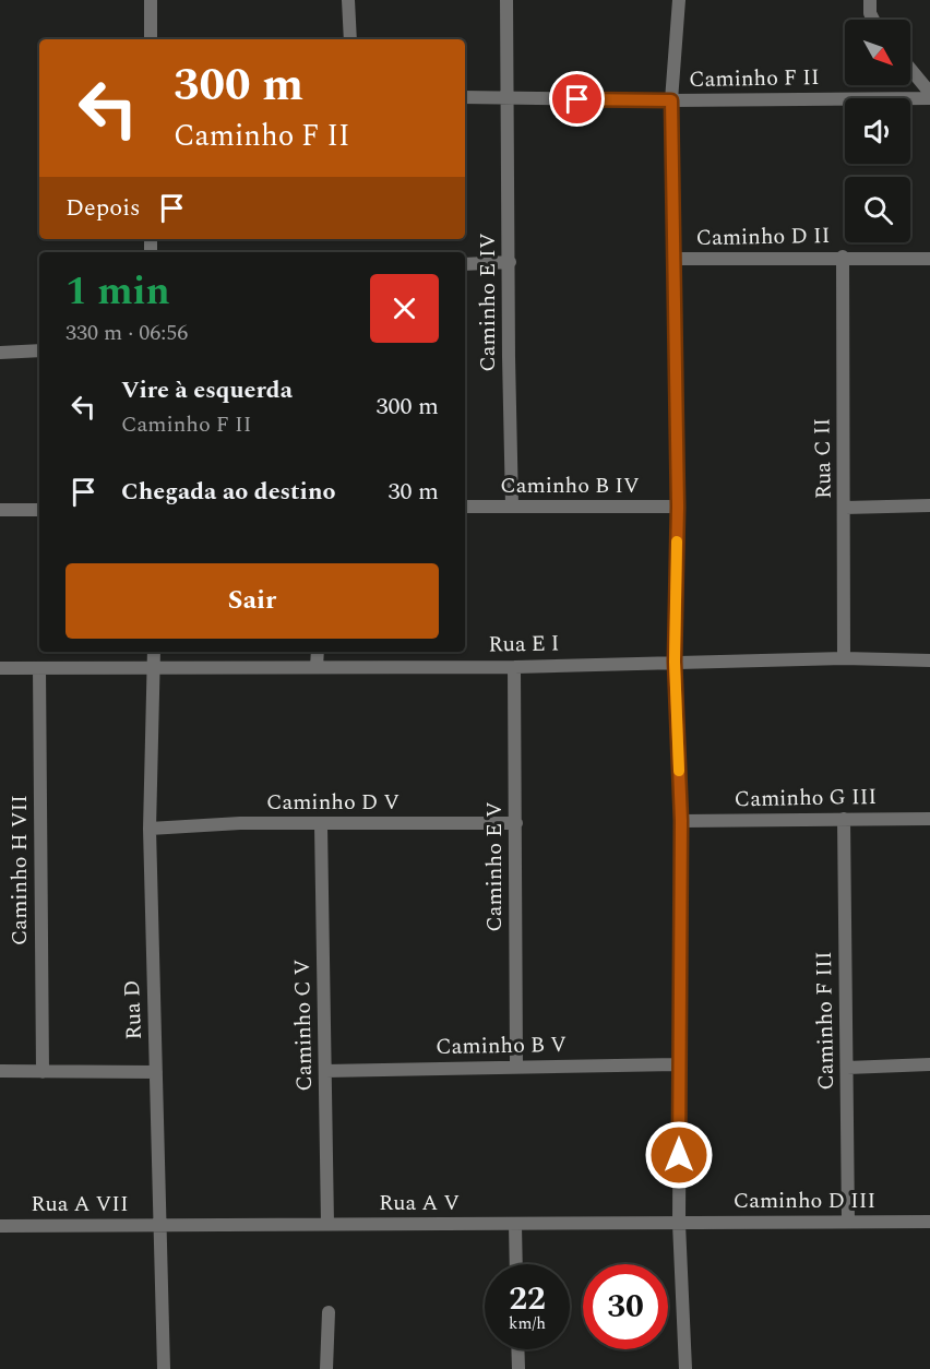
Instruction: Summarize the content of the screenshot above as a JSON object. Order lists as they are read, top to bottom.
{
  "streets": {
    "street": [
      "Caminho F II",
      "Caminho D II",
      "Caminho E IV",
      "Rua C II",
      "Caminho B IV",
      "Rua E I",
      "Caminho G III",
      "Caminho D V",
      "Caminho E V",
      "Caminho H VII",
      "Rua D",
      "Caminho F III",
      "Caminho C V",
      "Caminho B V",
      "Caminho D III",
      "Rua A V",
      "Rua A VII"
    ]
  },
  "crossings": [
    ["Caminho F II", "Caminho E IV"],
    ["Caminho D II", "Rua C II"],
    ["Caminho E IV", "Caminho B IV"],
    ["Rua C II", "Rua E I"],
    ["Rua E I", "Caminho E V"],
    ["Rua E I", "Caminho H VII"],
    ["Rua E I", "Rua D"],
    ["Caminho G III", "Caminho F III"],
    ["Caminho D V", "Caminho E V"],
    ["Caminho D V", "Rua D"],
    ["Caminho D V", "Caminho C V"],
    ["Caminho E V", "Caminho B V"],
    ["Rua D", "Rua A V"],
    ["Rua D", "Rua A VII"],
    ["Caminho F III", "Caminho D III"],
    ["Caminho C V", "Caminho B V"],
    ["Caminho C V", "Rua A V"],
    ["Caminho D III", "Rua A V"],
    ["Rua A V", "Rua A VII"]
  ],
  "north": "bottom right",
  "page": {
    "turn": ["300 m", "Caminho F II"],
    "then": "Depois",
    "heading": ["1 min", "330 m · 06:56"],
    "list": [
      {
        "name": "Vire à esquerda",
        "note": "Caminho F II",
        "value": "300 m"
      },
      {
        "name": "Chegada ao destino",
        "value": "30 m"
      }
    ],
    "buttons": "Sair",
    "speed": "22 km/h",
    "limit": "30"
  }
}
